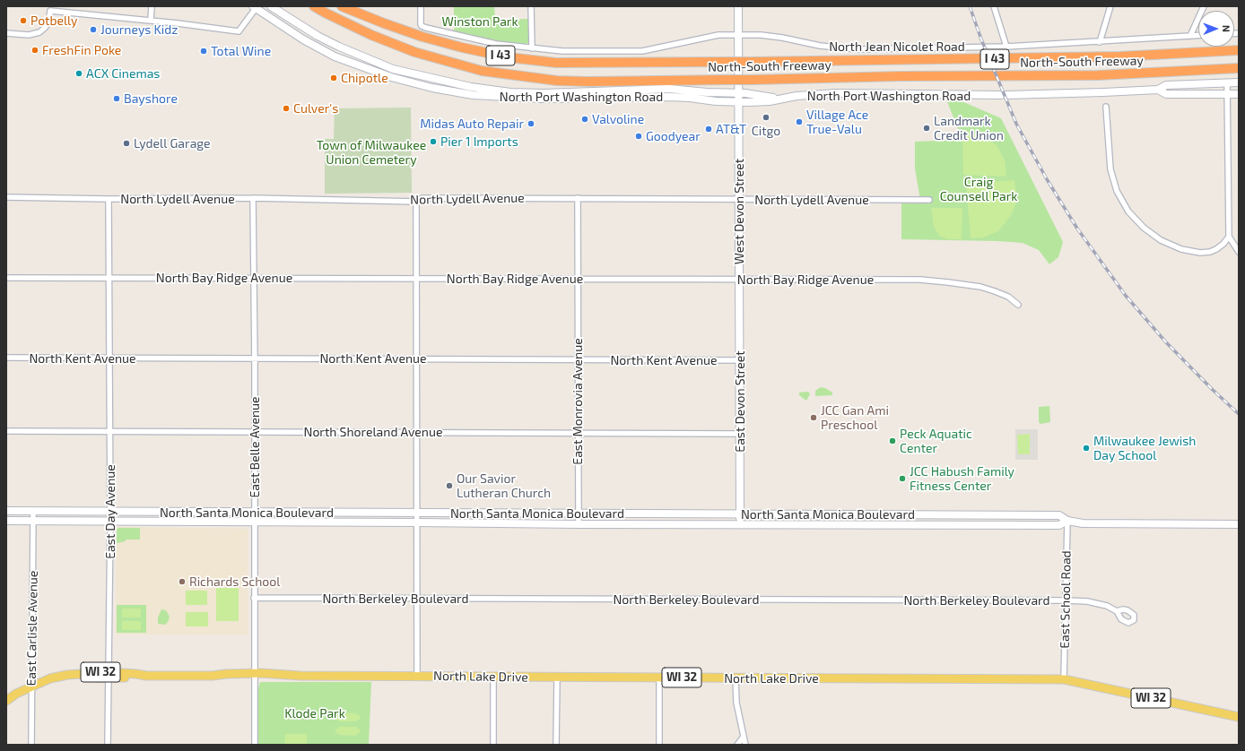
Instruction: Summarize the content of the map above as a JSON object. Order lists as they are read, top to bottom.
{
  "streets": {
    "highway": ["I 43", "North-South Freeway"],
    "main road": ["WI 32", "North Lake Drive"],
    "street": [
      "North Jean Nicolet Road",
      "North Port Washington Road",
      "North Lydell Avenue",
      "West Devon Street",
      "North Bay Ridge Avenue",
      "North Kent Avenue",
      "East Monrovia Avenue",
      "East Devon Street",
      "North Shoreland Avenue",
      "East Belle Avenue",
      "East Day Avenue",
      "North Santa Monica Boulevard",
      "North Berkeley Boulevard",
      "East School Road",
      "East Carlisle Avenue"
    ]
  },
  "crossings": [
    ["North Jean Nicolet Road", "West Devon Street"],
    ["North Port Washington Road", "West Devon Street"],
    ["North Lydell Avenue", "West Devon Street"],
    ["North Lydell Avenue", "East Monrovia Avenue"],
    ["North Lydell Avenue", "East Belle Avenue"],
    ["North Lydell Avenue", "East Day Avenue"],
    ["West Devon Street", "North Bay Ridge Avenue"],
    ["West Devon Street", "East Devon Street"],
    ["North Bay Ridge Avenue", "East Monrovia Avenue"],
    ["North Bay Ridge Avenue", "East Devon Street"],
    ["North Bay Ridge Avenue", "East Belle Avenue"],
    ["North Bay Ridge Avenue", "East Day Avenue"],
    ["North Kent Avenue", "East Monrovia Avenue"],
    ["North Kent Avenue", "East Devon Street"],
    ["North Kent Avenue", "East Belle Avenue"],
    ["North Kent Avenue", "East Day Avenue"],
    ["East Monrovia Avenue", "North Shoreland Avenue"],
    ["East Monrovia Avenue", "North Santa Monica Boulevard"],
    ["East Devon Street", "North Shoreland Avenue"],
    ["East Devon Street", "North Santa Monica Boulevard"],
    ["North Shoreland Avenue", "East Belle Avenue"],
    ["North Shoreland Avenue", "East Day Avenue"],
    ["East Belle Avenue", "North Santa Monica Boulevard"],
    ["East Belle Avenue", "North Berkeley Boulevard"],
    ["East Belle Avenue", "North Lake Drive"],
    ["East Day Avenue", "North Santa Monica Boulevard"],
    ["East Day Avenue", "North Lake Drive"],
    ["North Santa Monica Boulevard", "East School Road"],
    ["North Santa Monica Boulevard", "East Carlisle Avenue"],
    ["North Berkeley Boulevard", "East School Road"],
    ["East School Road", "North Lake Drive"],
    ["East Carlisle Avenue", "North Lake Drive"]
  ],
  "parks": [
    "Winston Park",
    "Town of Milwaukee Union Cemetery",
    "Craig Counsell Park",
    "Klode Park"
  ],
  "places": [
    "Potbelly",
    "Journeys Kidz",
    "FreshFin Poke",
    "Total Wine",
    "ACX Cinemas",
    "Chipotle",
    "Bayshore",
    "Culver's",
    "Citgo",
    "Valvoline",
    "Village Ace True-Valu",
    "Midas Auto Repair",
    "Landmark Credit Union",
    "AT&T",
    "Goodyear",
    "Pier 1 Imports",
    "Lydell Garage",
    "JCC Gan Ami Preschool",
    "Peck Aquatic Center",
    "Milwaukee Jewish Day School",
    "JCC Habush Family Fitness Center",
    "Our Savior Lutheran Church",
    "Richards School"
  ],
  "north": "right"
}
